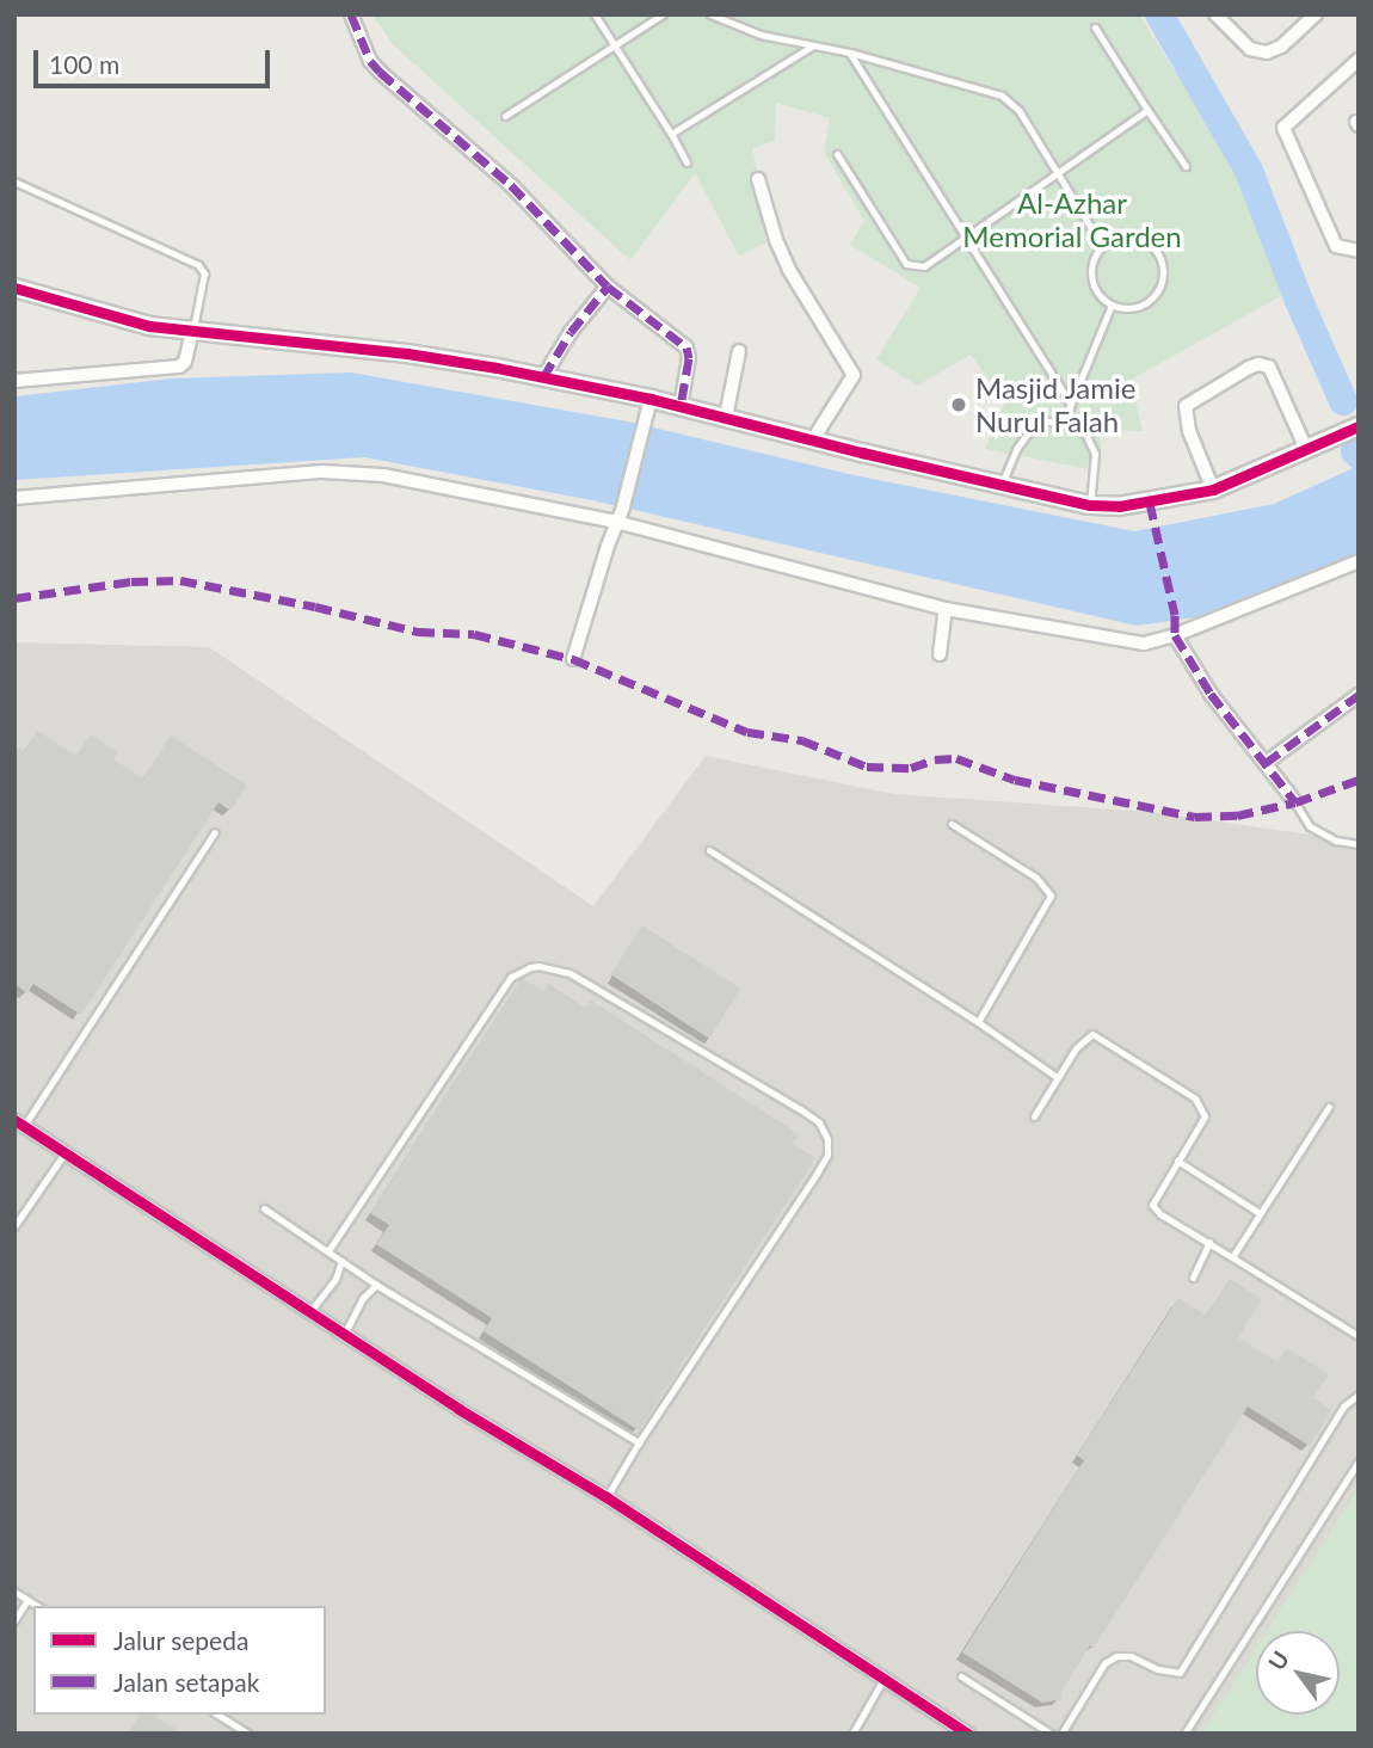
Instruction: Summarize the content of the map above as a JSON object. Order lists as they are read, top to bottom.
{
  "parks": ["Al-Azhar Memorial Garden"],
  "places": ["Masjid Jamie Nurul Falah"],
  "legend": ["Jalur sepeda", "Jalan setapak"],
  "scale_bar": "100 m",
  "north": "top left"
}
